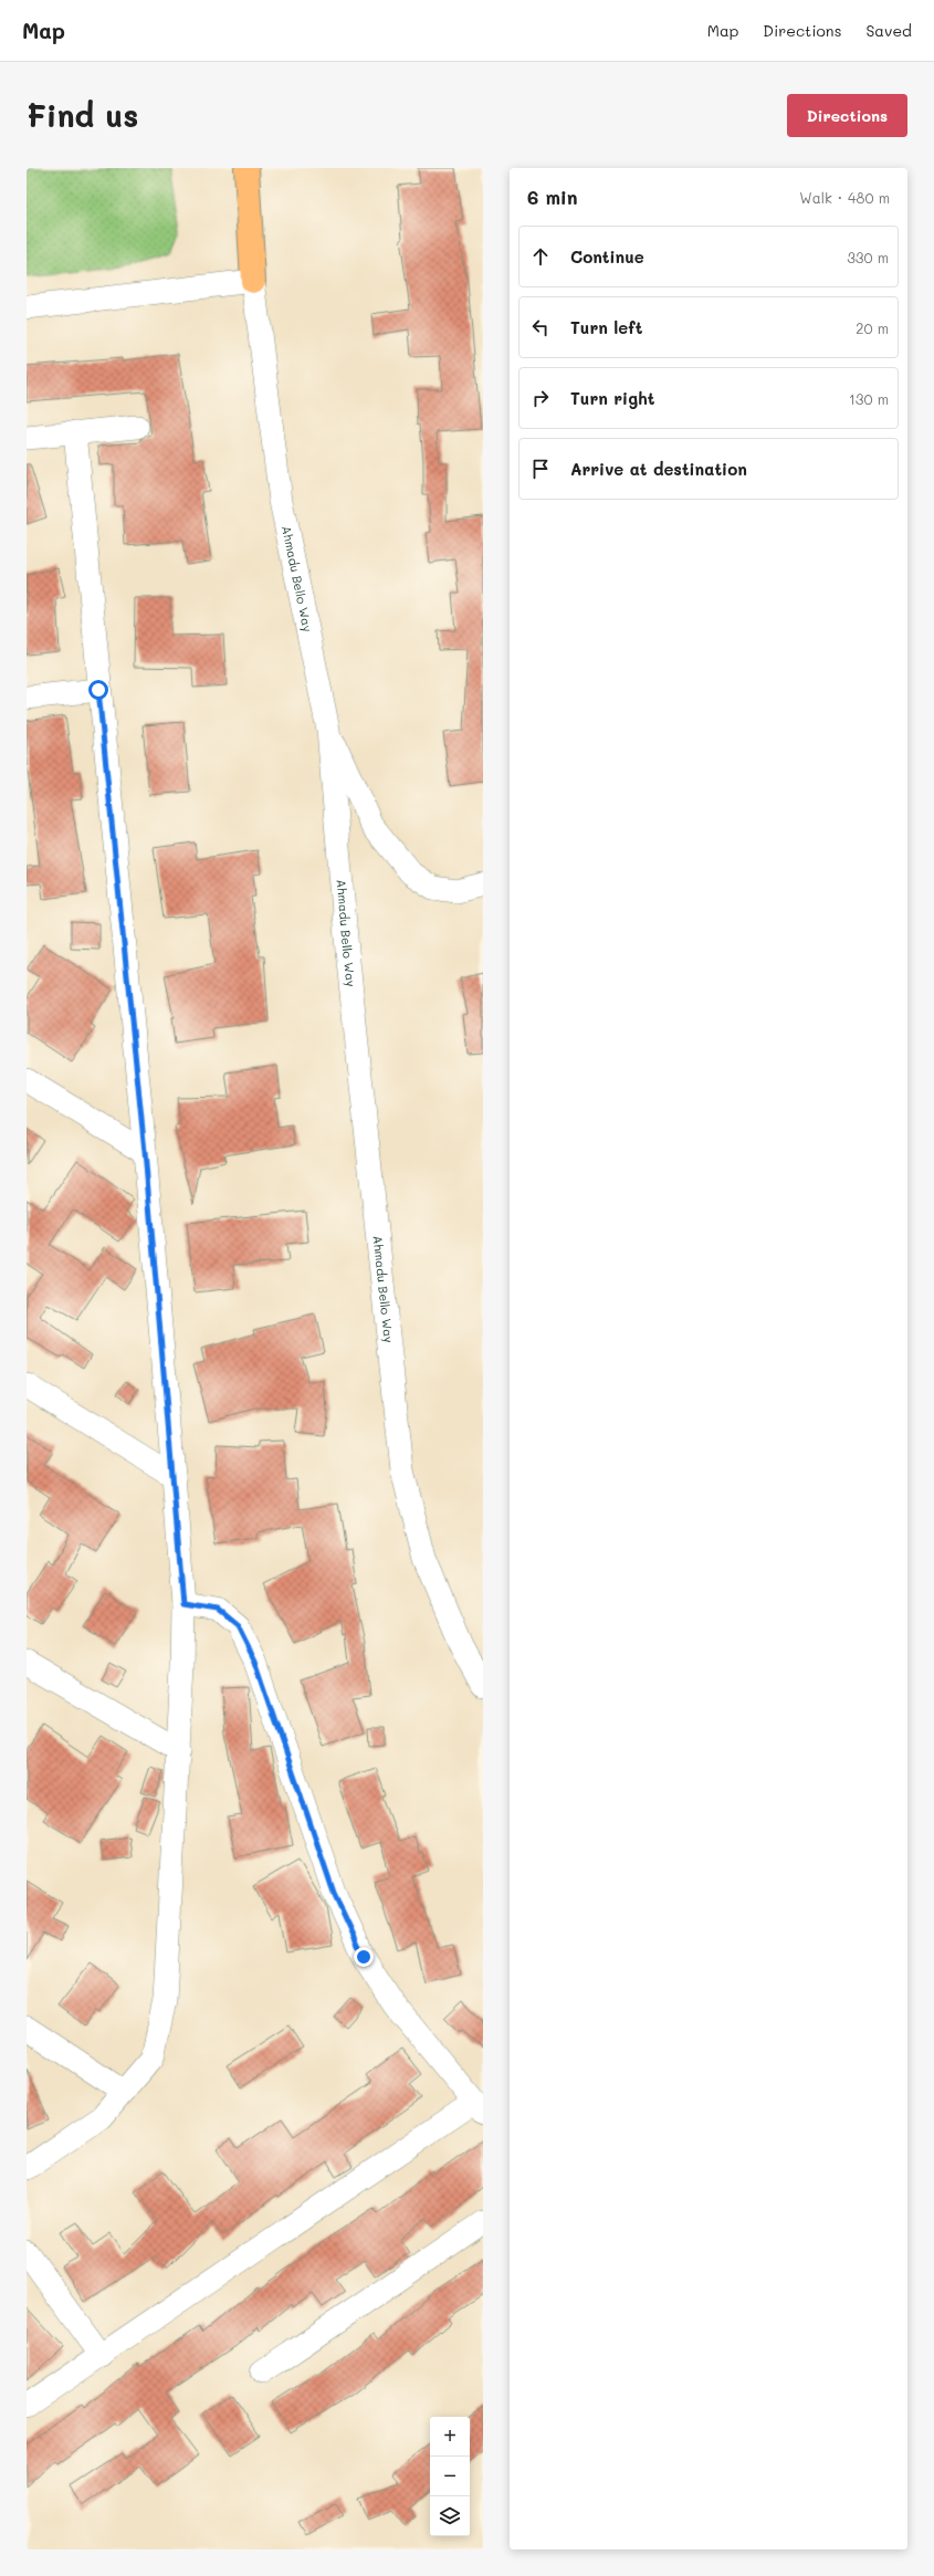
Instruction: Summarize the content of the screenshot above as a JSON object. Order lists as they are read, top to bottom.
{
  "streets": {
    "main road": ["Ahmadu Bello Way"]
  },
  "page": {
    "header": "Map",
    "nav": ["Map", "Directions", "Saved"],
    "buttons": "Directions",
    "title": "Find us",
    "heading": ["6 min", "Walk · 480 m"],
    "list": [
      ["Continue", "330 m"],
      ["Turn left", "20 m"],
      ["Turn right", "130 m"],
      "Arrive at destination"
    ],
    "map_buttons": ["+", "−"]
  }
}
